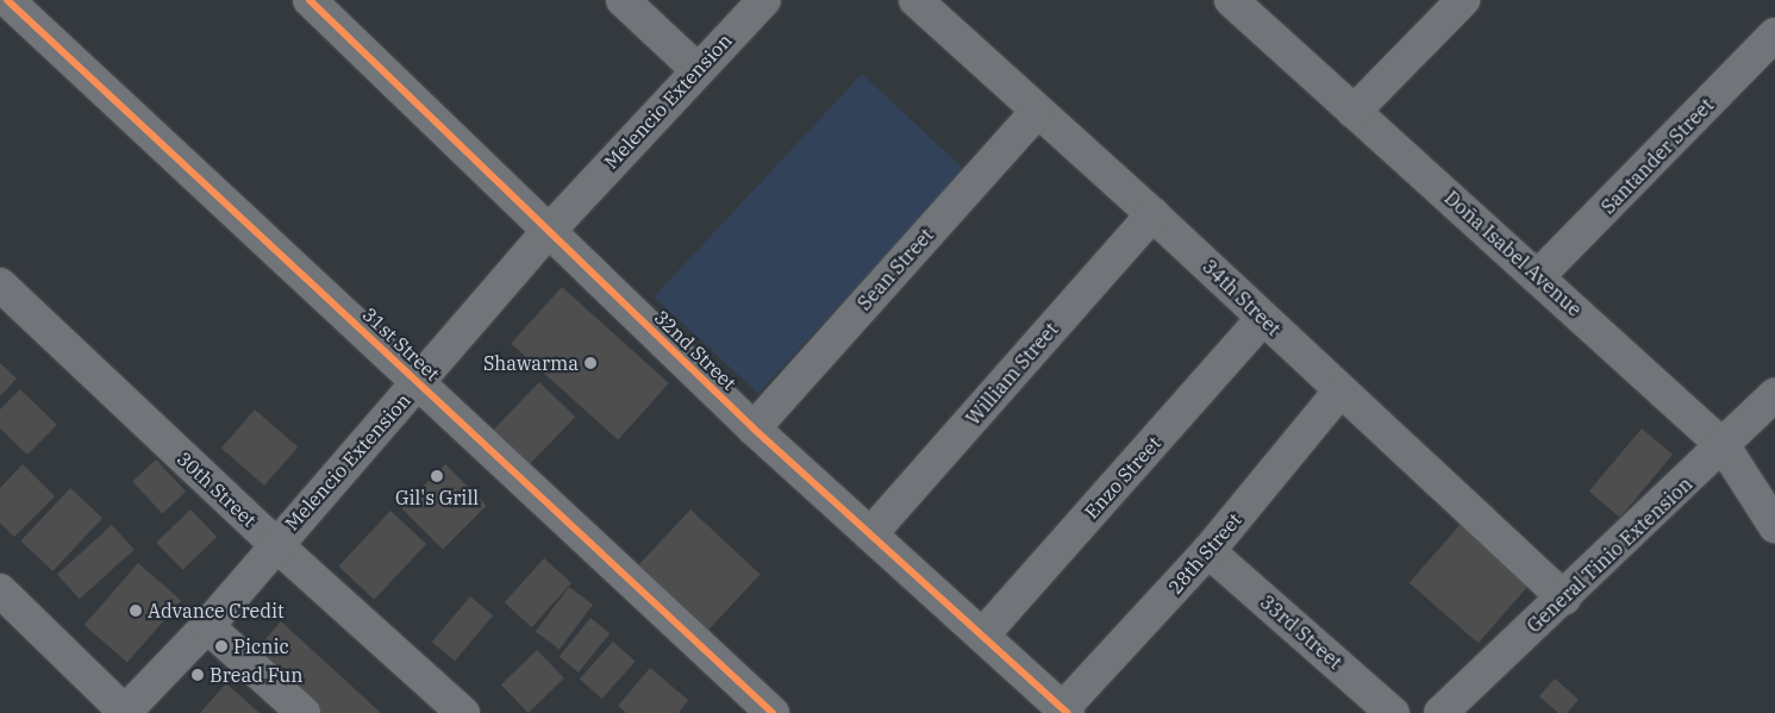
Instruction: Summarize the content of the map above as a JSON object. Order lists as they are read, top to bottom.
{
  "streets": {
    "street": [
      "Melencio Extension",
      "Santander Street",
      "Doña Isabel Avenue",
      "Sean Street",
      "34th Street",
      "31st Street",
      "32nd Street",
      "William Street",
      "Enzo Street",
      "30th Street",
      "28th Street",
      "General Tinio Extension",
      "33rd Street"
    ]
  },
  "crossings": [
    ["Melencio Extension", "31st Street"],
    ["Melencio Extension", "32nd Street"],
    ["Melencio Extension", "30th Street"],
    ["Santander Street", "Doña Isabel Avenue"],
    ["Doña Isabel Avenue", "General Tinio Extension"],
    ["Sean Street", "34th Street"],
    ["Sean Street", "32nd Street"],
    ["34th Street", "William Street"],
    ["34th Street", "Enzo Street"],
    ["34th Street", "28th Street"],
    ["34th Street", "General Tinio Extension"],
    ["32nd Street", "William Street"],
    ["32nd Street", "Enzo Street"],
    ["32nd Street", "28th Street"],
    ["28th Street", "33rd Street"]
  ],
  "places": [
    "Shawarma",
    "Gil's Grill",
    "Advance Credit",
    "Picnic",
    "Bread Fun"
  ]
}
